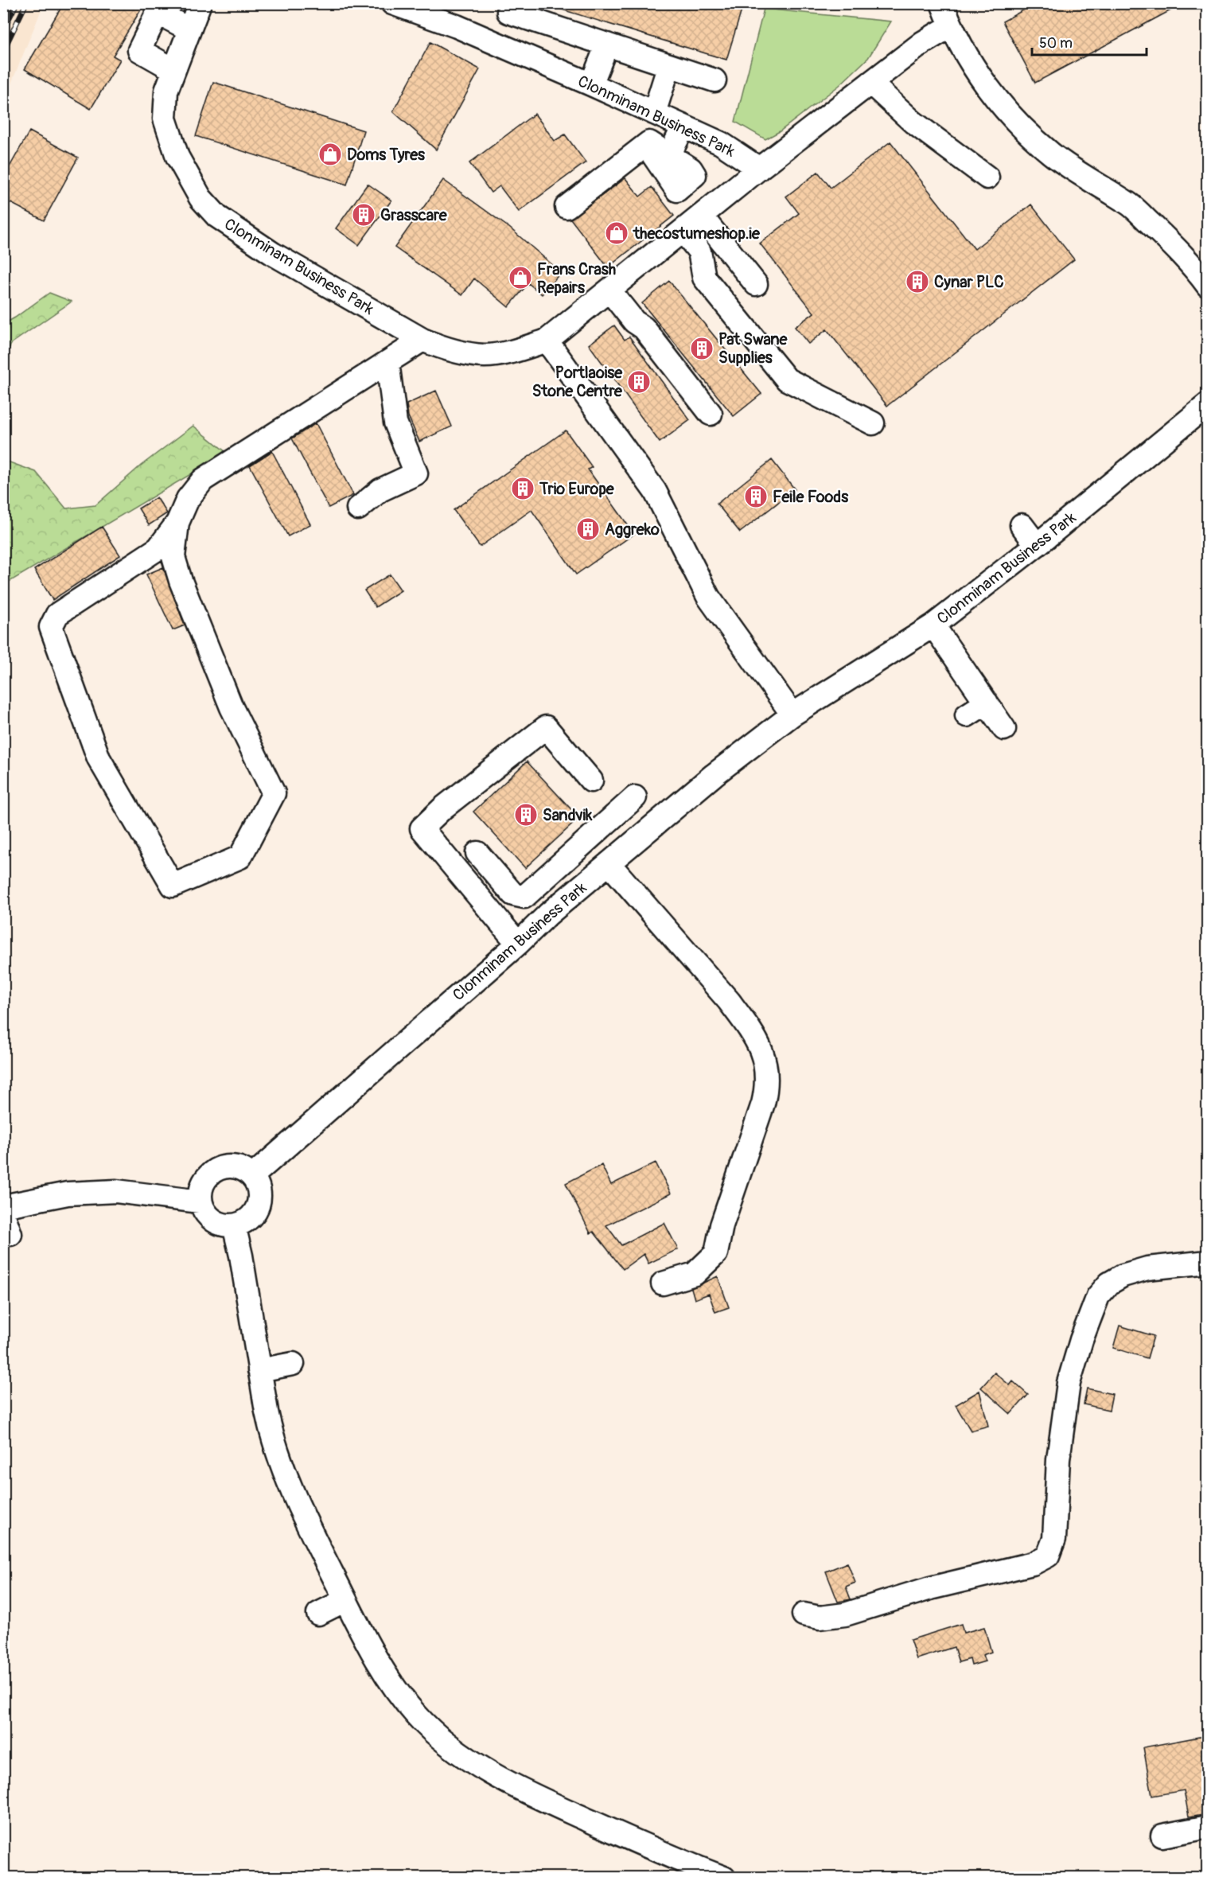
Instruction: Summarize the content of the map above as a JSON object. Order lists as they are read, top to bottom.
{
  "streets": {
    "street": ["Clonminam Business Park"]
  },
  "places": {
    "shop": ["Doms Tyres", "thecostumeshop.ie", "Frans Crash Repairs"],
    "building": [
      "Grasscare",
      "Cynar PLC",
      "Pat Swane Supplies",
      "Portlaoise Stone Centre",
      "Trio Europe",
      "Feile Foods",
      "Aggreko",
      "Sandvik"
    ]
  },
  "scale_bar": "50 m"
}
